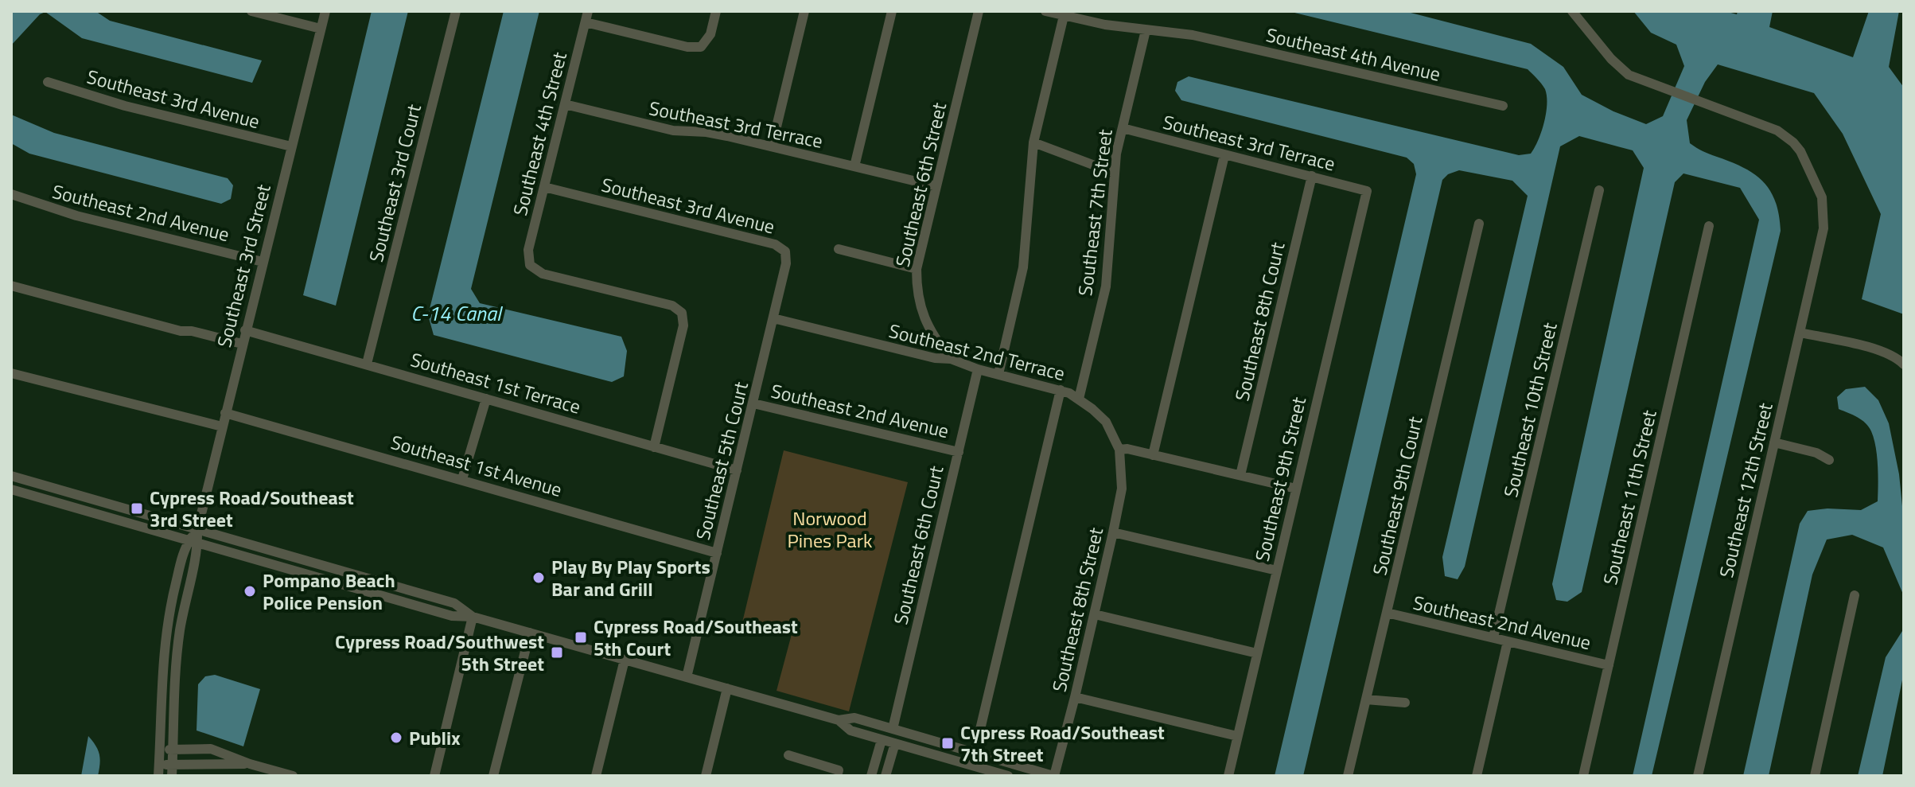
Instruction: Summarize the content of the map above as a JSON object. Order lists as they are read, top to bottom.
{
  "streets": {
    "street": [
      "Southeast 4th Avenue",
      "Southeast 3rd Avenue",
      "Southeast 3rd Terrace",
      "Southeast 4th Street",
      "Southeast 3rd Court",
      "Southeast 6th Street",
      "Southeast 2nd Avenue",
      "Southeast 7th Street",
      "Southeast 3rd Street",
      "Southeast 8th Court",
      "Southeast 2nd Terrace",
      "Southeast 1st Terrace",
      "Southeast 10th Street",
      "Southeast 5th Court",
      "Southeast 1st Avenue",
      "Southeast 9th Street",
      "Southeast 12th Street",
      "Southeast 9th Court",
      "Southeast 11th Street",
      "Southeast 6th Court",
      "Southeast 8th Street"
    ]
  },
  "crossings": [
    ["Southeast 4th Avenue", "Southeast 7th Street"],
    ["Southeast 3rd Avenue", "Southeast 4th Street"],
    ["Southeast 3rd Avenue", "Southeast 3rd Street"],
    ["Southeast 3rd Avenue", "Southeast 5th Court"],
    ["Southeast 3rd Terrace", "Southeast 4th Street"],
    ["Southeast 3rd Terrace", "Southeast 6th Street"],
    ["Southeast 3rd Terrace", "Southeast 7th Street"],
    ["Southeast 3rd Terrace", "Southeast 8th Court"],
    ["Southeast 3rd Terrace", "Southeast 9th Street"],
    ["Southeast 4th Street", "Southeast 1st Terrace"],
    ["Southeast 3rd Court", "Southeast 1st Terrace"],
    ["Southeast 6th Street", "Southeast 2nd Terrace"],
    ["Southeast 2nd Avenue", "Southeast 3rd Street"],
    ["Southeast 2nd Avenue", "Southeast 10th Street"],
    ["Southeast 2nd Avenue", "Southeast 5th Court"],
    ["Southeast 2nd Avenue", "Southeast 9th Court"],
    ["Southeast 2nd Avenue", "Southeast 11th Street"],
    ["Southeast 2nd Avenue", "Southeast 6th Court"],
    ["Southeast 7th Street", "Southeast 2nd Terrace"],
    ["Southeast 3rd Street", "Southeast 1st Terrace"],
    ["Southeast 3rd Street", "Southeast 1st Avenue"],
    ["Southeast 2nd Terrace", "Southeast 5th Court"],
    ["Southeast 2nd Terrace", "Southeast 6th Court"],
    ["Southeast 2nd Terrace", "Southeast 8th Street"],
    ["Southeast 1st Terrace", "Southeast 5th Court"],
    ["Southeast 5th Court", "Southeast 1st Avenue"]
  ],
  "water": ["C-14 Canal"],
  "parks": ["Norwood Pines Park"],
  "places": {
    "transit": [
      "Cypress Road/Southeast 3rd Street",
      "Cypress Road/Southeast 5th Court",
      "Cypress Road/Southwest 5th Street",
      "Cypress Road/Southeast 7th Street"
    ],
    "other": ["Play By Play Sports Bar and Grill", "Pompano Beach Police Pension", "Publix"]
  }
}
